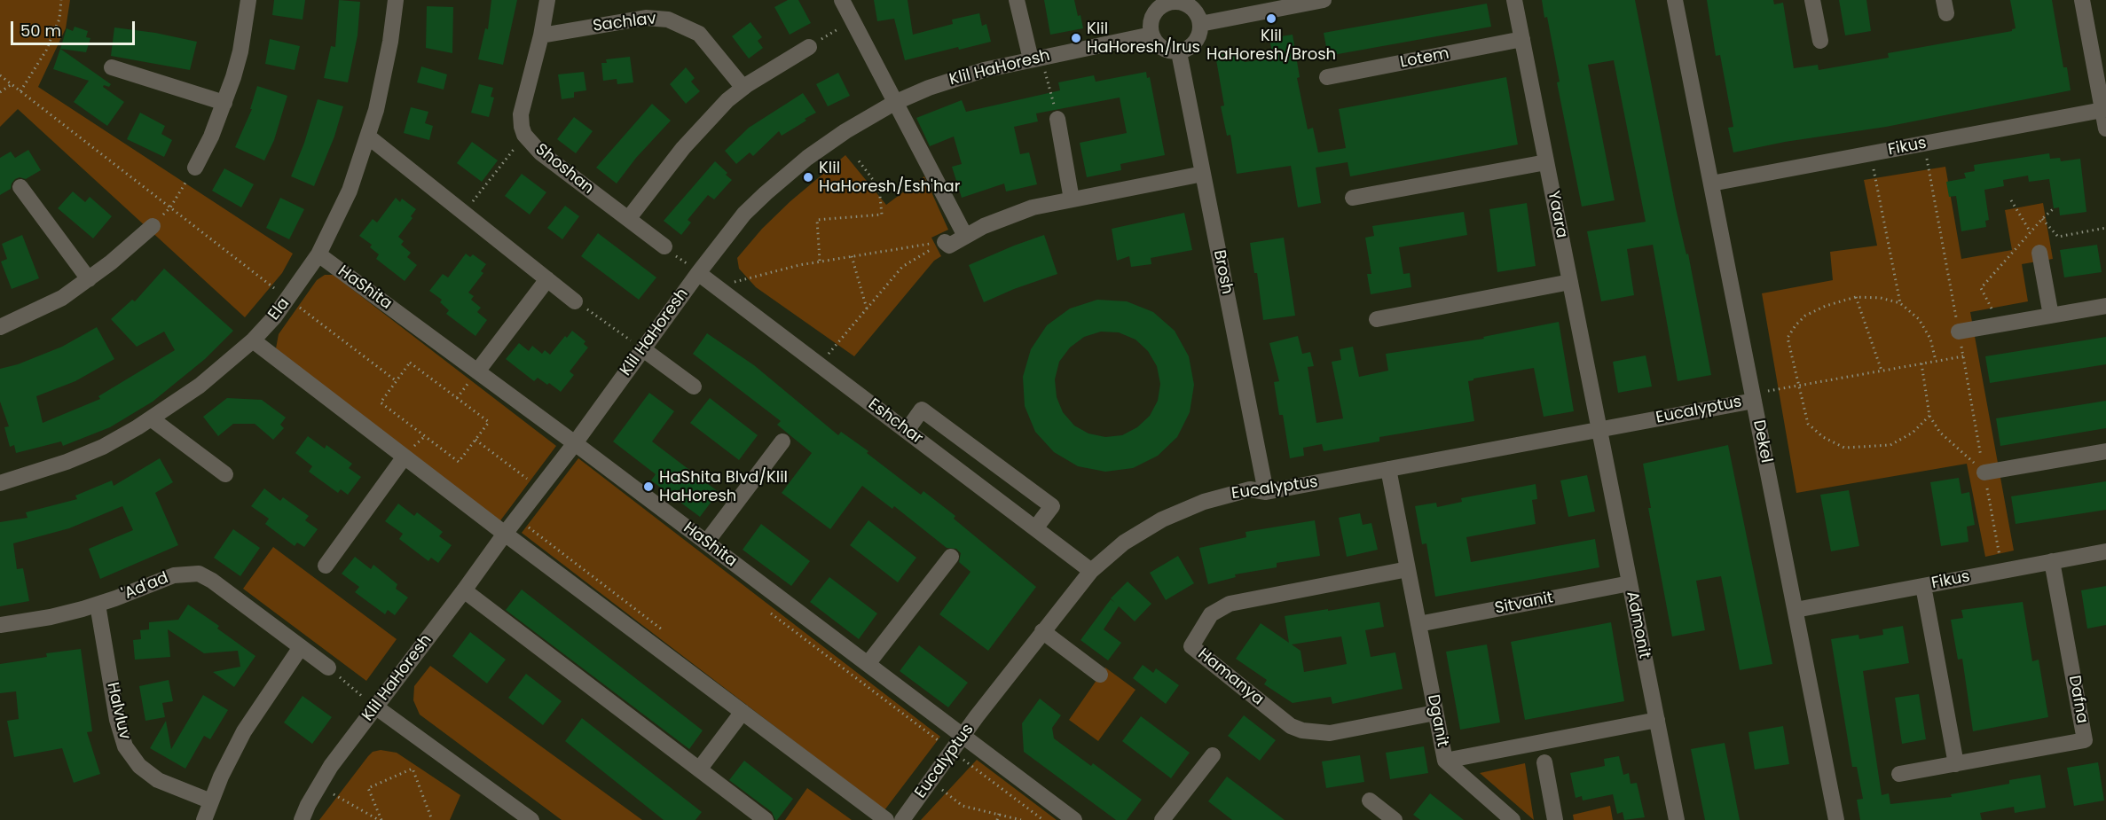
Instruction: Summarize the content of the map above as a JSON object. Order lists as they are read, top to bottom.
{
  "streets": {
    "street": [
      "Sachlav",
      "Lotem",
      "Klil HaHoresh",
      "Fikus",
      "Shoshan",
      "Yaara",
      "Brosh",
      "HaShita",
      "Ela",
      "Eucalyptus",
      "Eshchar",
      "Dekel",
      "'Ad'ad",
      "Sitvanit",
      "Admonit",
      "Hamanya",
      "Dafna",
      "Halvluv",
      "Dganit"
    ]
  },
  "crossings": [
    ["Sachlav", "Shoshan"],
    ["Lotem", "Yaara"],
    ["Klil HaHoresh", "Brosh"],
    ["Klil HaHoresh", "HaShita"],
    ["Klil HaHoresh", "Eshchar"],
    ["Fikus", "Dekel"],
    ["Fikus", "Dafna"],
    ["Yaara", "Eucalyptus"],
    ["Yaara", "Admonit"],
    ["Brosh", "Eucalyptus"],
    ["HaShita", "Ela"],
    ["HaShita", "Eucalyptus"],
    ["Eucalyptus", "Eshchar"],
    ["Eucalyptus", "Dekel"],
    ["Eucalyptus", "Admonit"],
    ["Eucalyptus", "Dganit"],
    ["'Ad'ad", "Halvluv"],
    ["Sitvanit", "Admonit"],
    ["Sitvanit", "Dganit"],
    ["Admonit", "Dganit"],
    ["Hamanya", "Dganit"]
  ],
  "places": [
    "Klil HaHoresh/Brosh",
    "Klil HaHoresh/Irus",
    "Klil HaHoresh/Esh'har",
    "HaShita Blvd/Klil HaHoresh"
  ],
  "scale_bar": "50 m"
}
